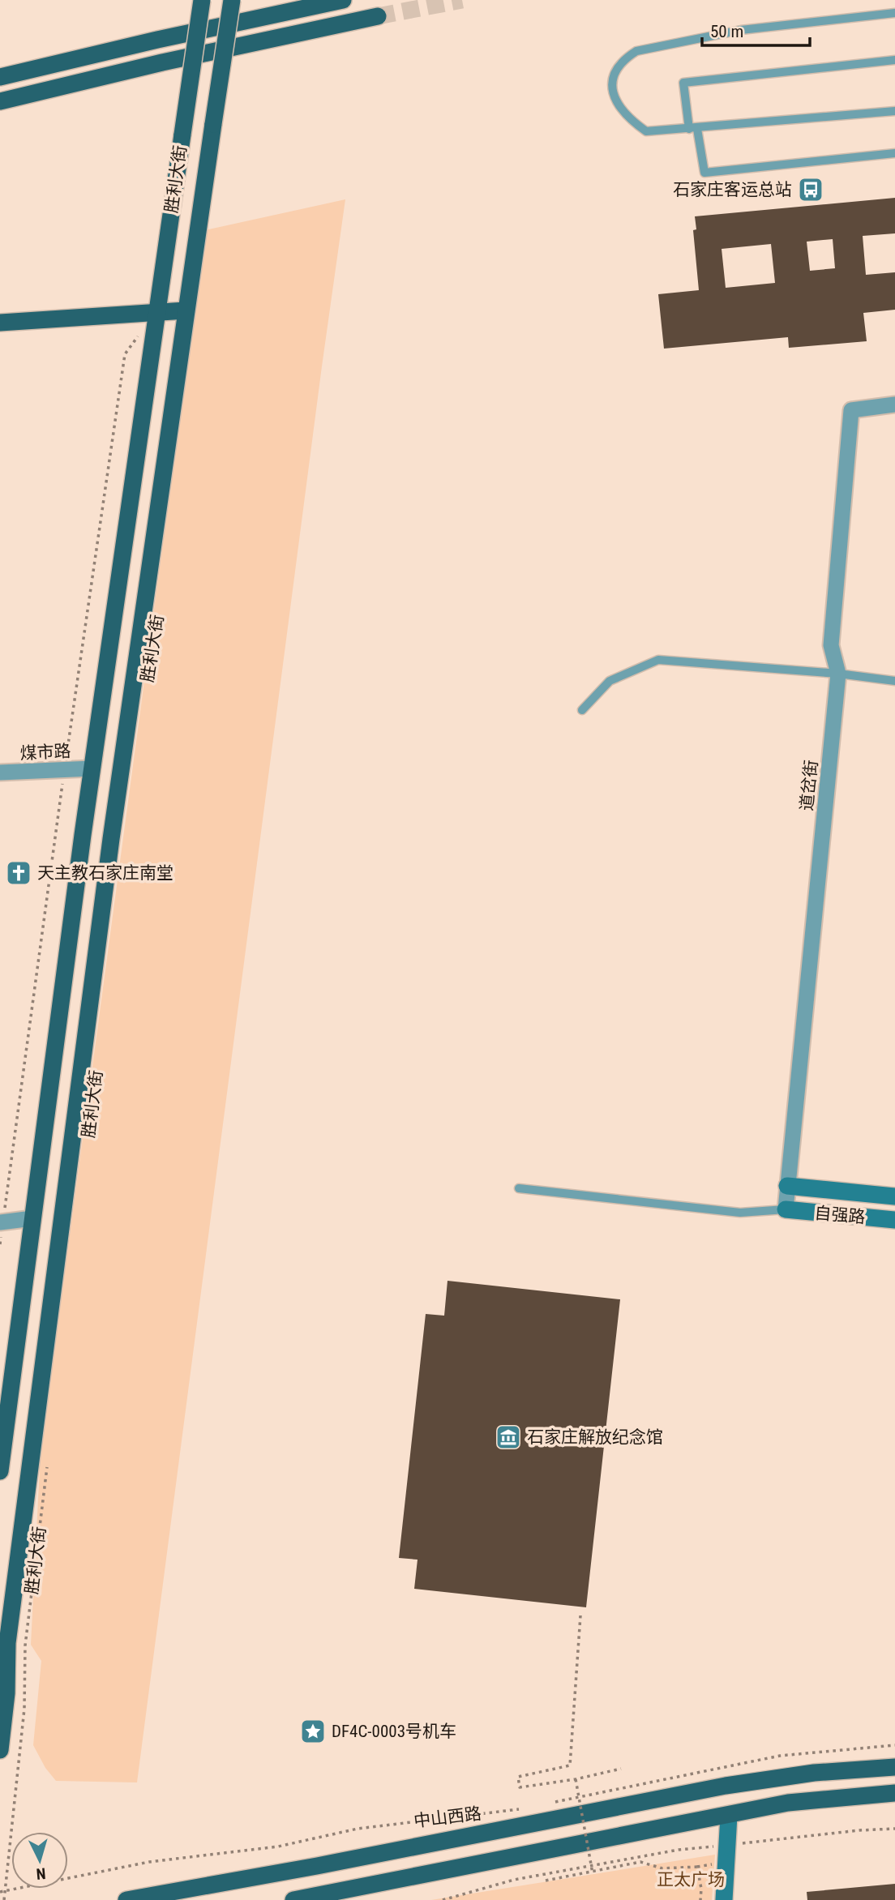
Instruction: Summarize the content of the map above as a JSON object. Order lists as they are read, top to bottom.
{
  "streets": {
    "main road": ["胜利大街", "自强路", "中山西路"],
    "street": ["煤市路", "道岔街"]
  },
  "crossings": [
    ["胜利大街", "煤市路"],
    ["胜利大街", "中山西路"],
    ["道岔街", "自强路"]
  ],
  "parks": ["正太广场"],
  "places": {
    "bus stop": ["石家庄客运总站"],
    "church": ["天主教石家庄南堂"],
    "museum": ["石家庄解放纪念馆"],
    "place": ["DF4C-0003号机车"]
  },
  "scale_bar": "50 m",
  "north": "bottom"
}
